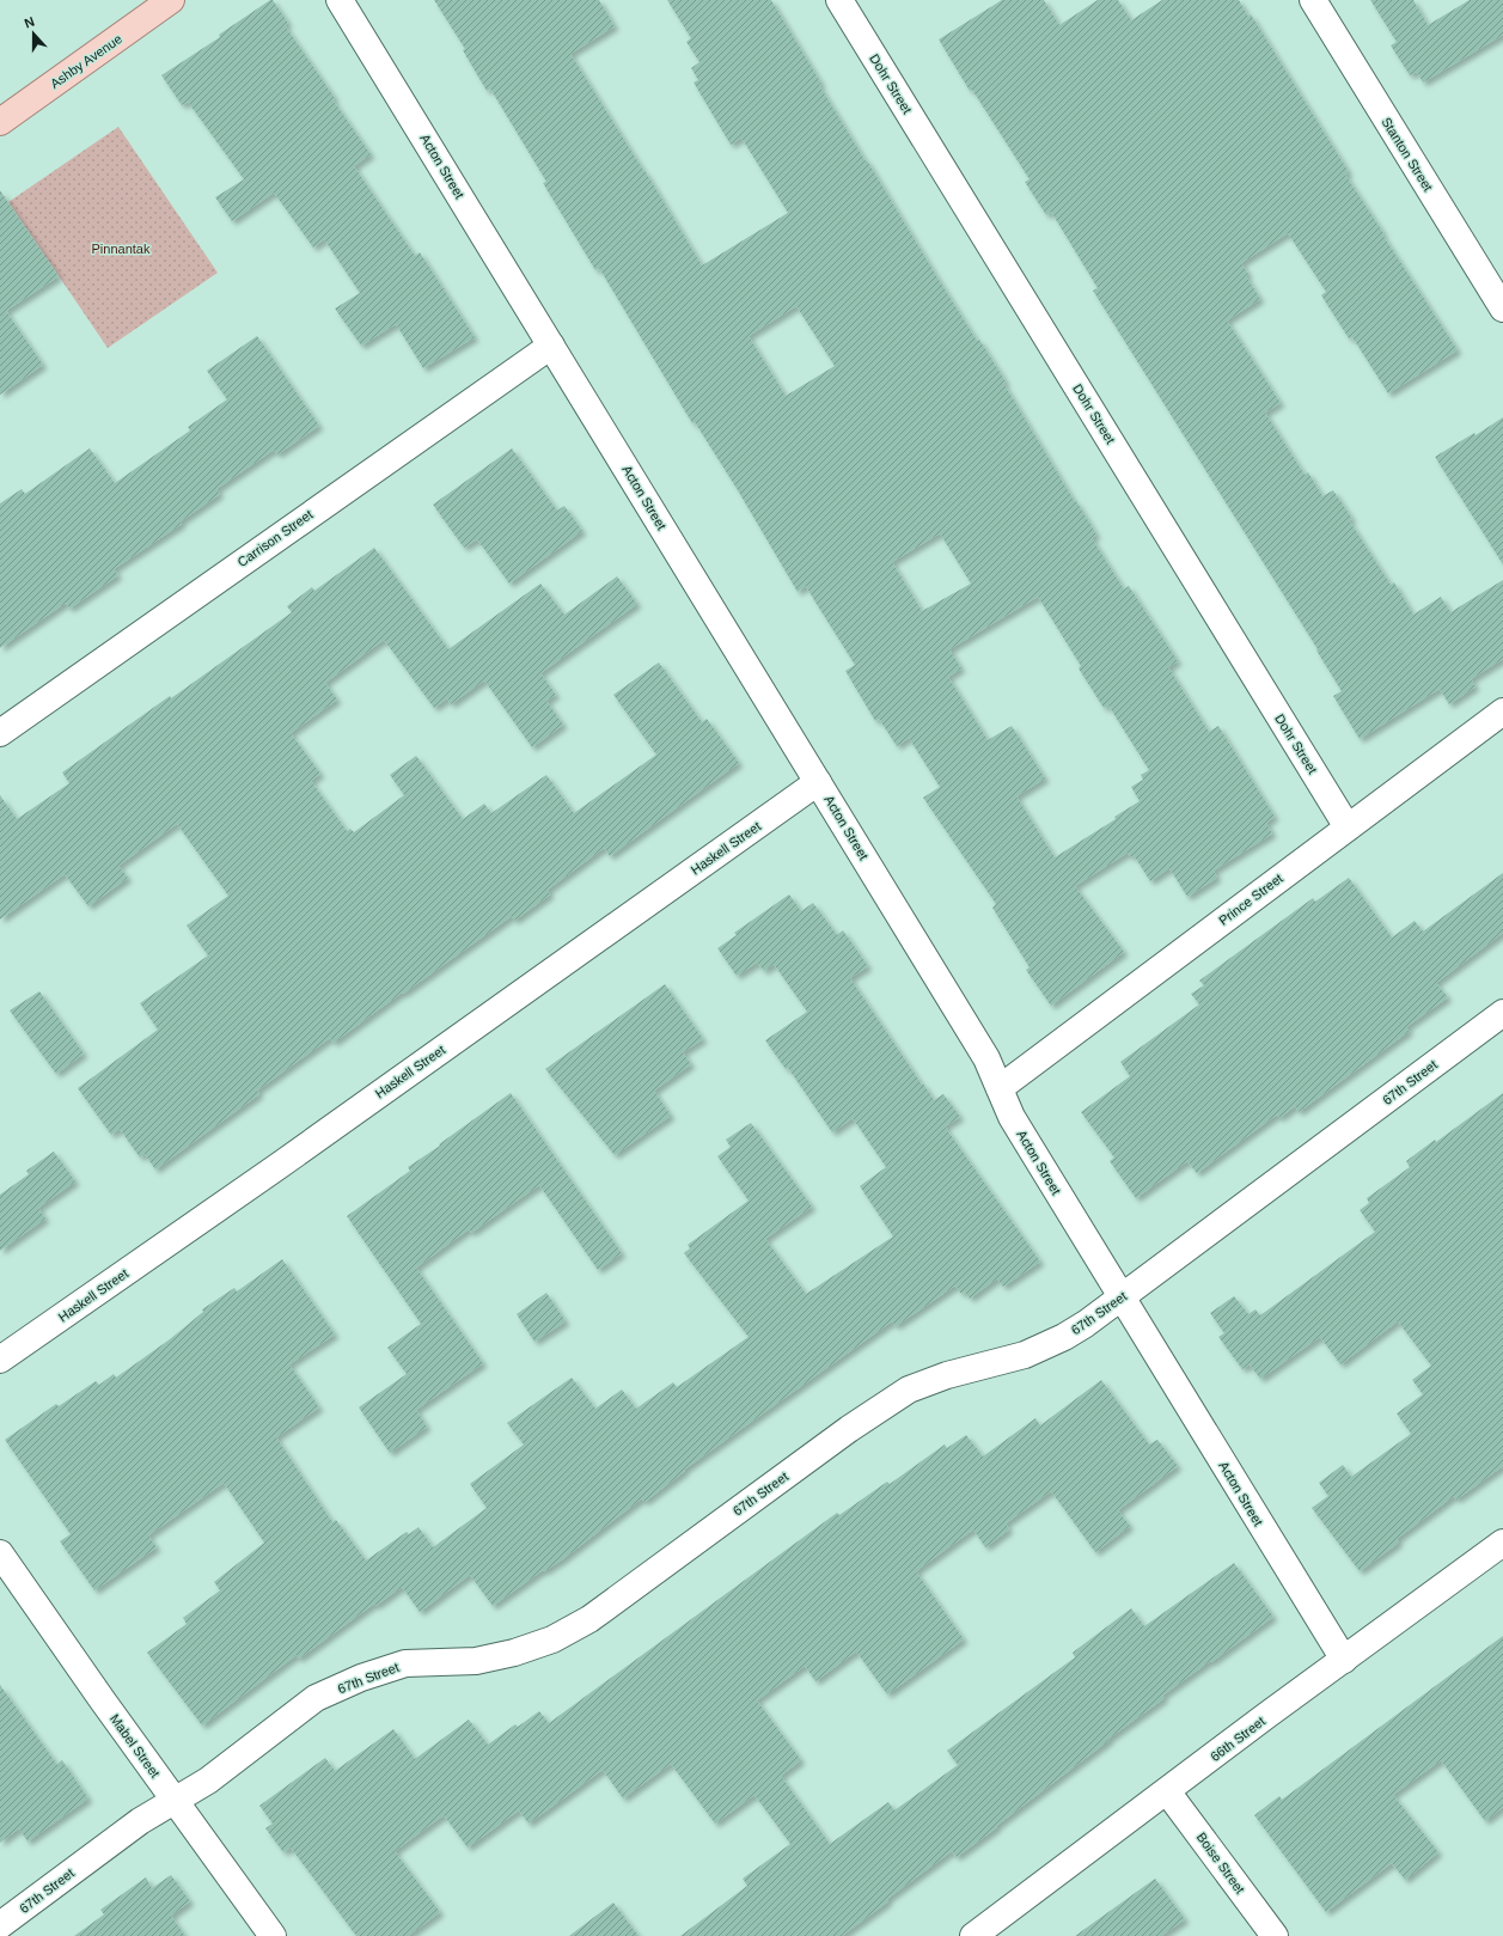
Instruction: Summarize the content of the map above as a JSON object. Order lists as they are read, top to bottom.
{
  "streets": {
    "main road": ["Ashby Avenue"],
    "street": [
      "Dohr Street",
      "Stanton Street",
      "Acton Street",
      "Carrison Street",
      "Haskell Street",
      "Prince Street",
      "67th Street",
      "66th Street",
      "Mabel Street",
      "Boise Street"
    ]
  },
  "crossings": [
    ["Dohr Street", "Prince Street"],
    ["Acton Street", "Carrison Street"],
    ["Acton Street", "Haskell Street"],
    ["Acton Street", "Prince Street"],
    ["Acton Street", "67th Street"],
    ["Acton Street", "66th Street"],
    ["67th Street", "Mabel Street"],
    ["66th Street", "Boise Street"]
  ],
  "parks": ["Pinnantak"],
  "north": "top"
}
